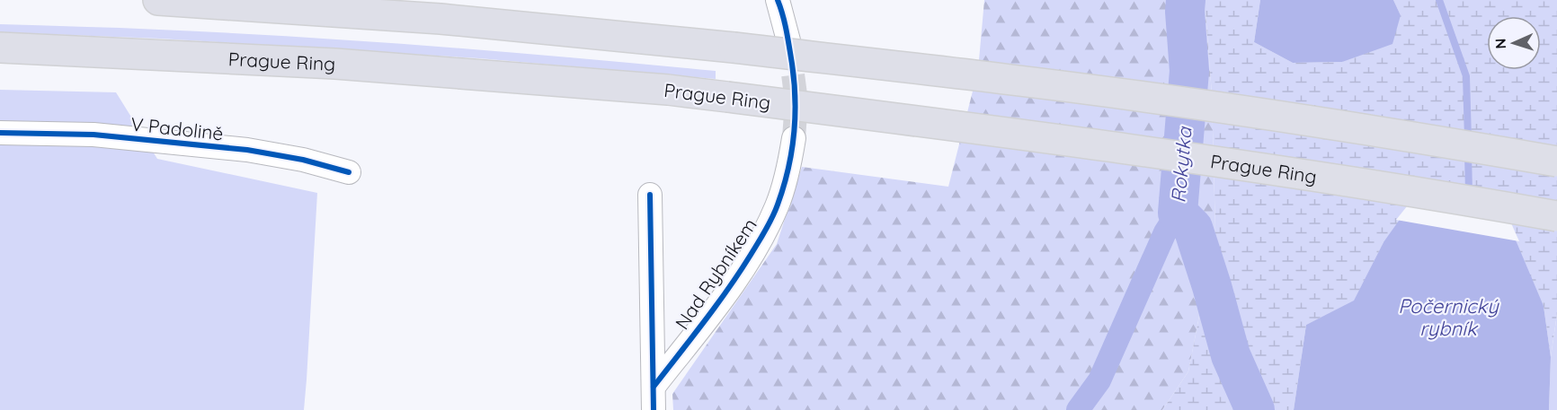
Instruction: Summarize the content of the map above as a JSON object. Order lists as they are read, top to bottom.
{
  "streets": {
    "highway": ["Prague Ring"],
    "street": ["V Padolině", "Nad Rybníkem"]
  },
  "water": ["Rokytka", "Počernický rybník"],
  "north": "left"
}
